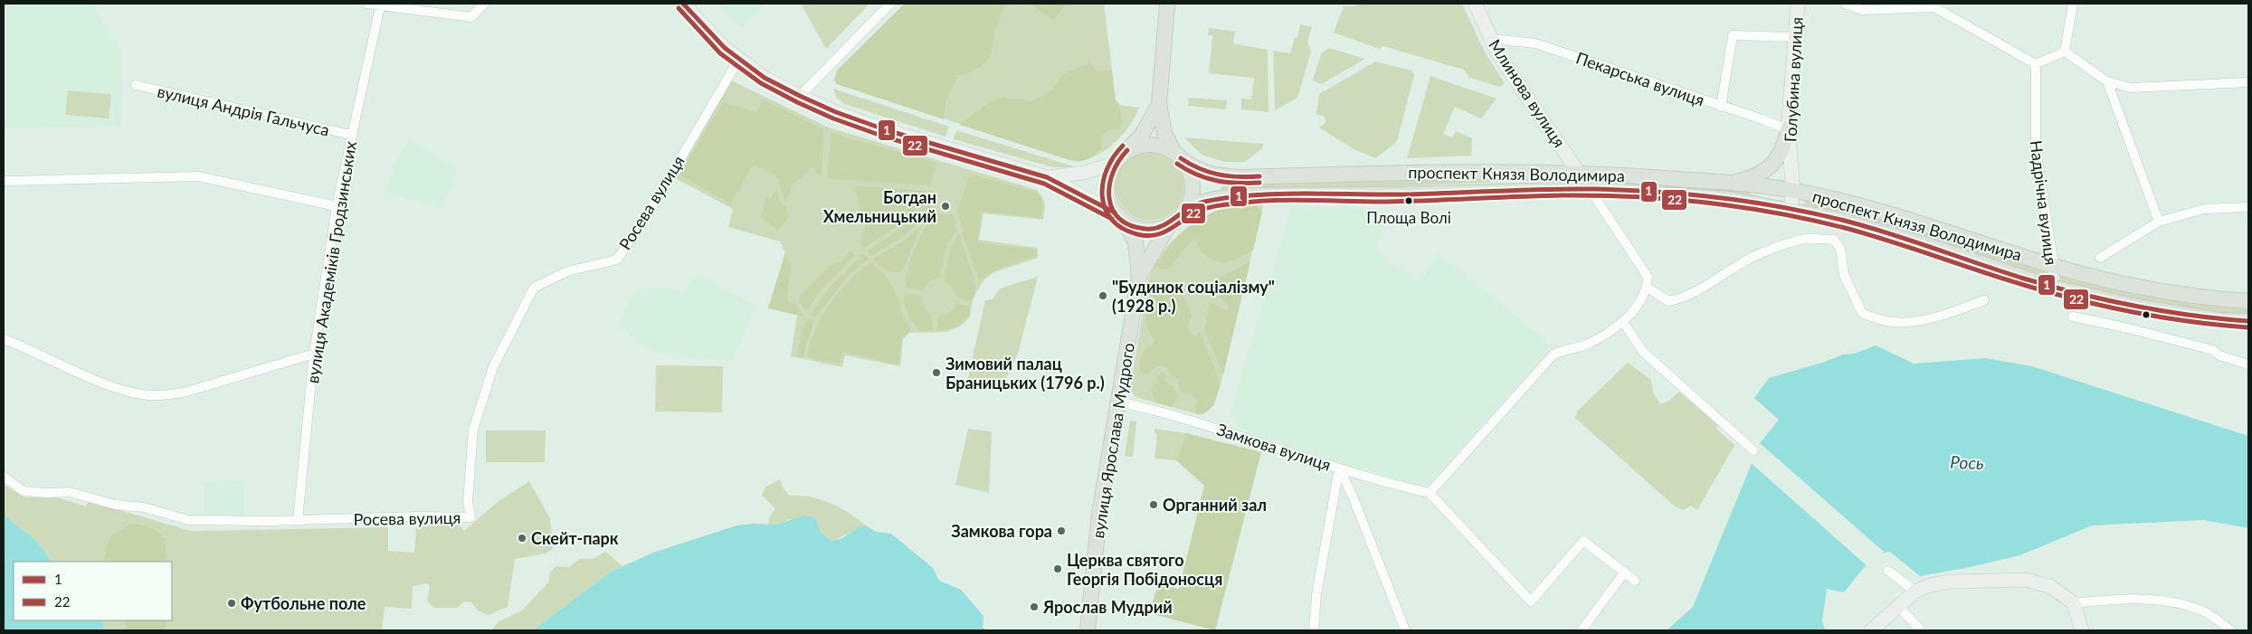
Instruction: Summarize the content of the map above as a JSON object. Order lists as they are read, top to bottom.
{
  "streets": {
    "main road": ["проспект Князя Володимира", "вулиця Ярослава Мудрого"],
    "street": [
      "Пекарська вулиця",
      "Голубина вулиця",
      "Млинова вулиця",
      "вулиця Андрія Гальчуса",
      "Росева вулиця",
      "Надрічна вулиця",
      "вулиця Академіків Гродзинських",
      "Замкова вулиця"
    ]
  },
  "crossings": [
    ["Пекарська вулиця", "Голубина вулиця"],
    ["Пекарська вулиця", "Млинова вулиця"],
    ["Голубина вулиця", "проспект Князя Володимира"],
    ["Млинова вулиця", "проспект Князя Володимира"],
    ["вулиця Андрія Гальчуса", "вулиця Академіків Гродзинських"],
    ["проспект Князя Володимира", "Надрічна вулиця"],
    ["проспект Князя Володимира", "вулиця Ярослава Мудрого"],
    ["Росева вулиця", "вулиця Академіків Гродзинських"],
    ["вулиця Ярослава Мудрого", "Замкова вулиця"]
  ],
  "water": ["Рось"],
  "places": [
    "Площа Волі",
    "Богдан Хмельницький",
    "\"Будинок соціалізму\" (1928 р.)",
    "Зимовий палац Браницьких (1796 р.)",
    "Органний зал",
    "Замкова гора",
    "Скейт-парк",
    "Церква святого Георгія Побідоносця",
    "Футбольне поле",
    "Ярослав Мудрий"
  ],
  "lines": ["transit line 1", "transit line 22"],
  "legend": ["1", "22"]
}
